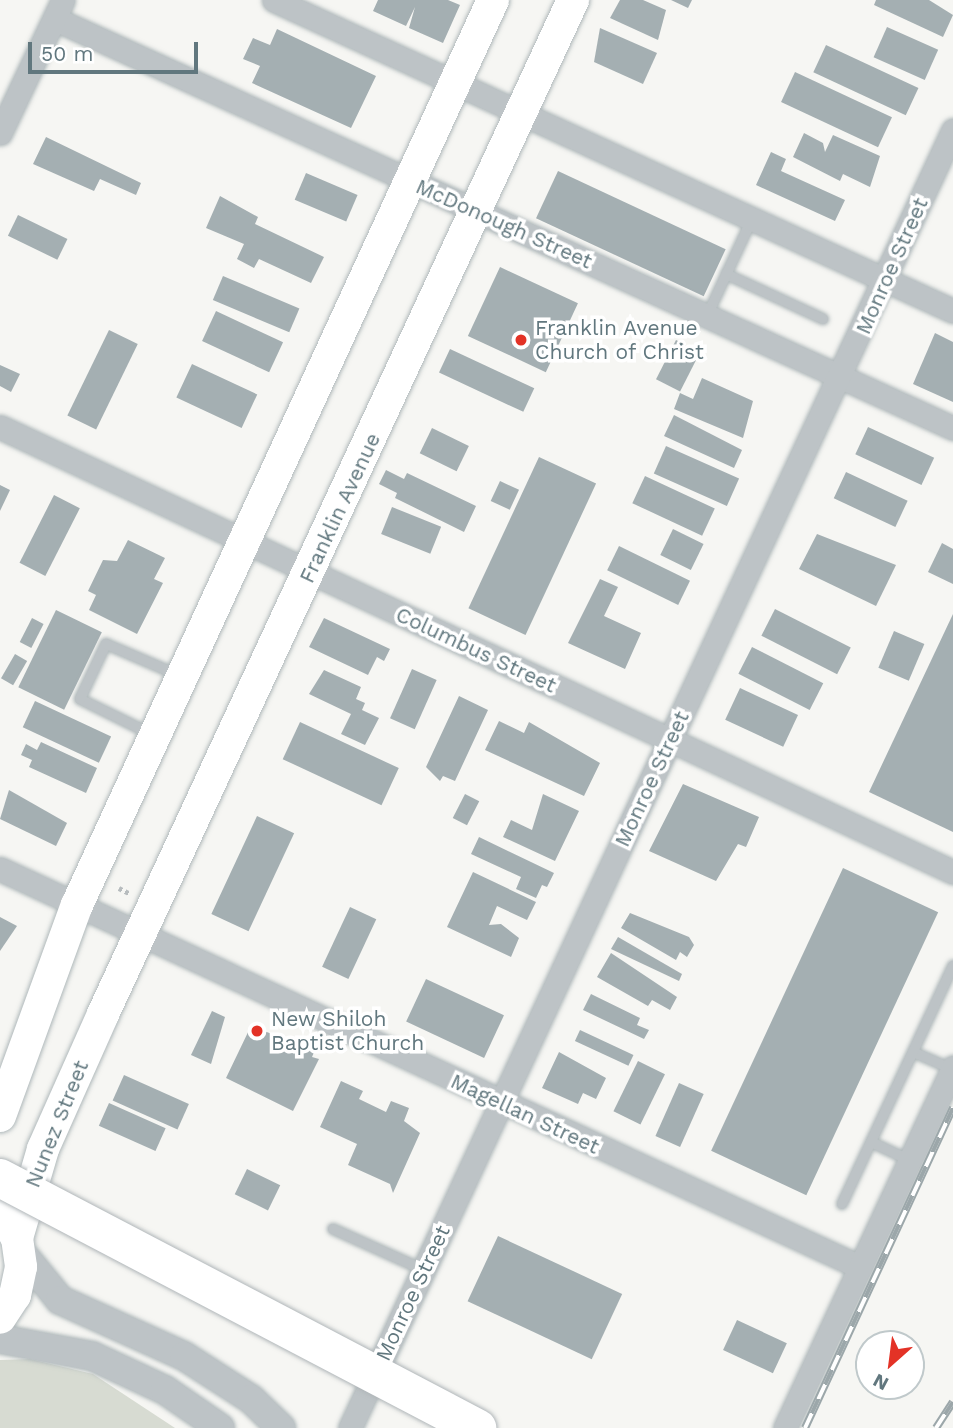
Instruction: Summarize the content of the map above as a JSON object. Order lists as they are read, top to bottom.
{
  "streets": {
    "main road": ["Franklin Avenue", "Nunez Street"],
    "street": [
      "McDonough Street",
      "Monroe Street",
      "Columbus Street",
      "Magellan Street"
    ]
  },
  "crossings": [
    ["McDonough Street", "Monroe Street"],
    ["McDonough Street", "Franklin Avenue"],
    ["Monroe Street", "Columbus Street"],
    ["Monroe Street", "Magellan Street"],
    ["Franklin Avenue", "Columbus Street"],
    ["Franklin Avenue", "Magellan Street"],
    ["Franklin Avenue", "Nunez Street"]
  ],
  "places": ["Franklin Avenue Church of Christ", "New Shiloh Baptist Church"],
  "scale_bar": "50 m",
  "north": "bottom left"
}
